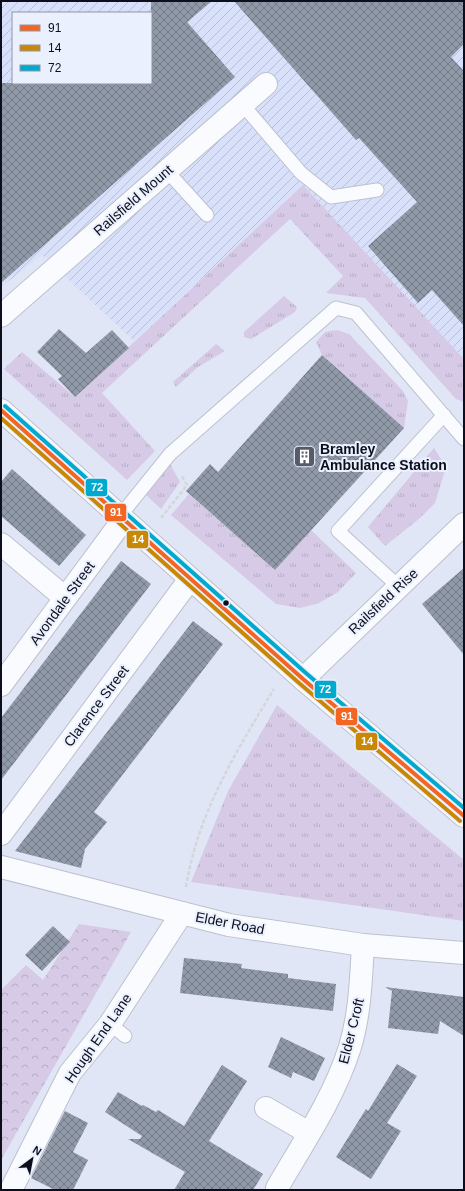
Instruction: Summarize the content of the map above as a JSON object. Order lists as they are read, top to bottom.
{
  "streets": {
    "street": [
      "Railsfield Mount",
      "Railsfield Rise",
      "Avondale Street",
      "Clarence Street",
      "Elder Road",
      "Elder Croft",
      "Hough End Lane"
    ]
  },
  "crossings": [
    ["Elder Road", "Elder Croft"],
    ["Elder Road", "Hough End Lane"]
  ],
  "places": {
    "building": ["Bramley Ambulance Station"]
  },
  "lines": ["transit line 72", "transit line 91", "transit line 14"],
  "legend": ["91", "14", "72"],
  "north": "top right"
}
